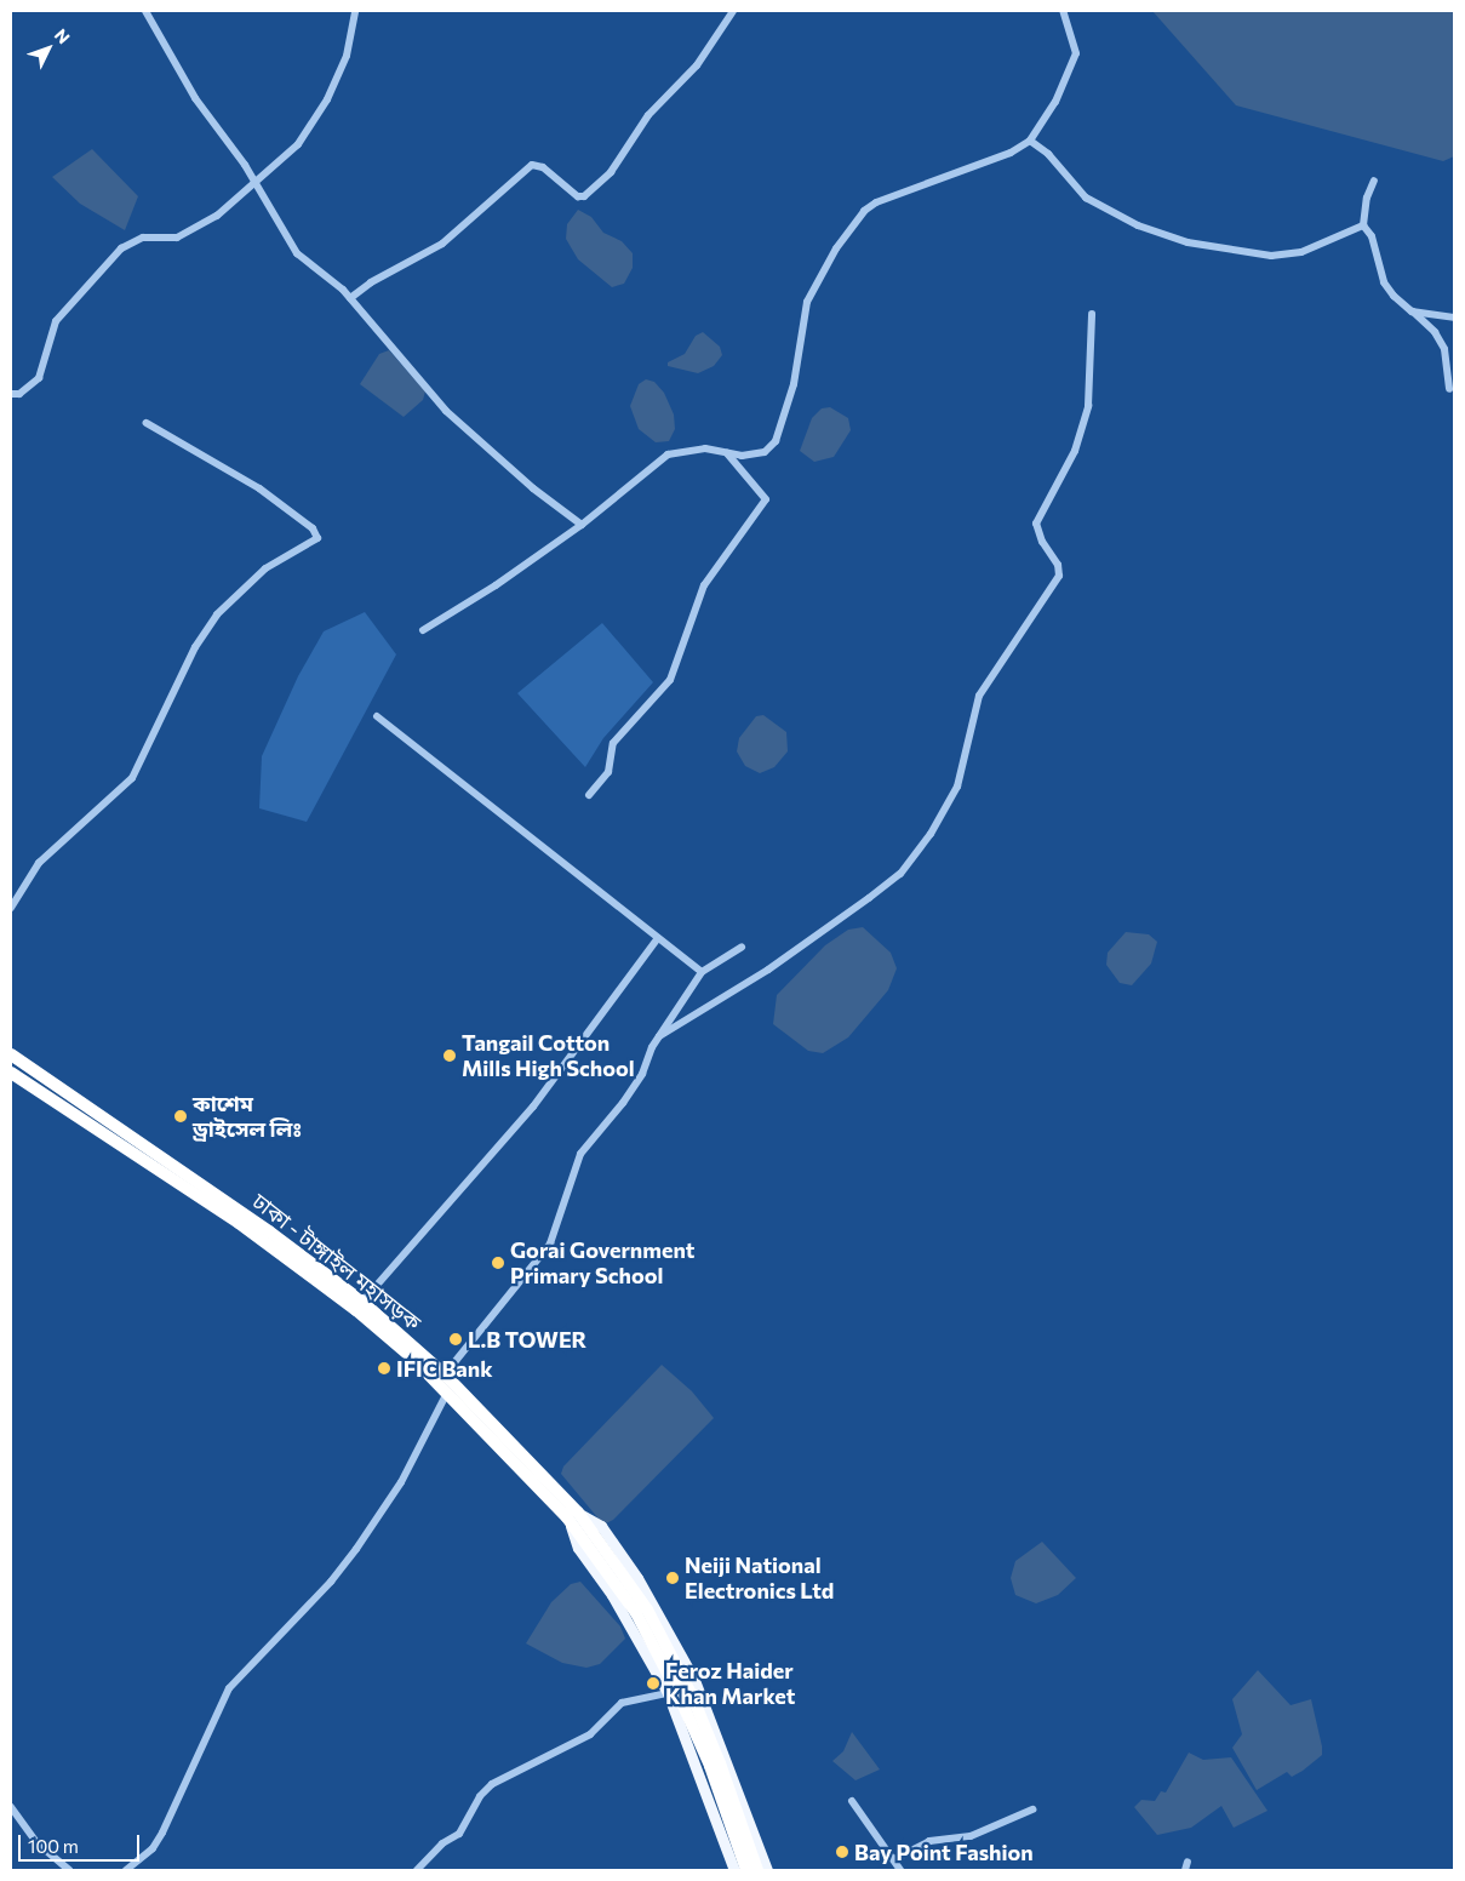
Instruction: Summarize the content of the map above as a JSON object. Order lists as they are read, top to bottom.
{
  "streets": {
    "highway": ["ঢাকা - টাঙ্গাইল মহাসড়ক"]
  },
  "places": [
    "Tangail Cotton Mills High School",
    "কাশেম ড্রাইসেল লিঃ",
    "Gorai Government Primary School",
    "L.B TOWER",
    "IFIC Bank",
    "Neiji National Electronics Ltd",
    "Feroz Haider Khan Market",
    "Bay Point Fashion"
  ],
  "scale_bar": "100 m",
  "north": "top right"
}
